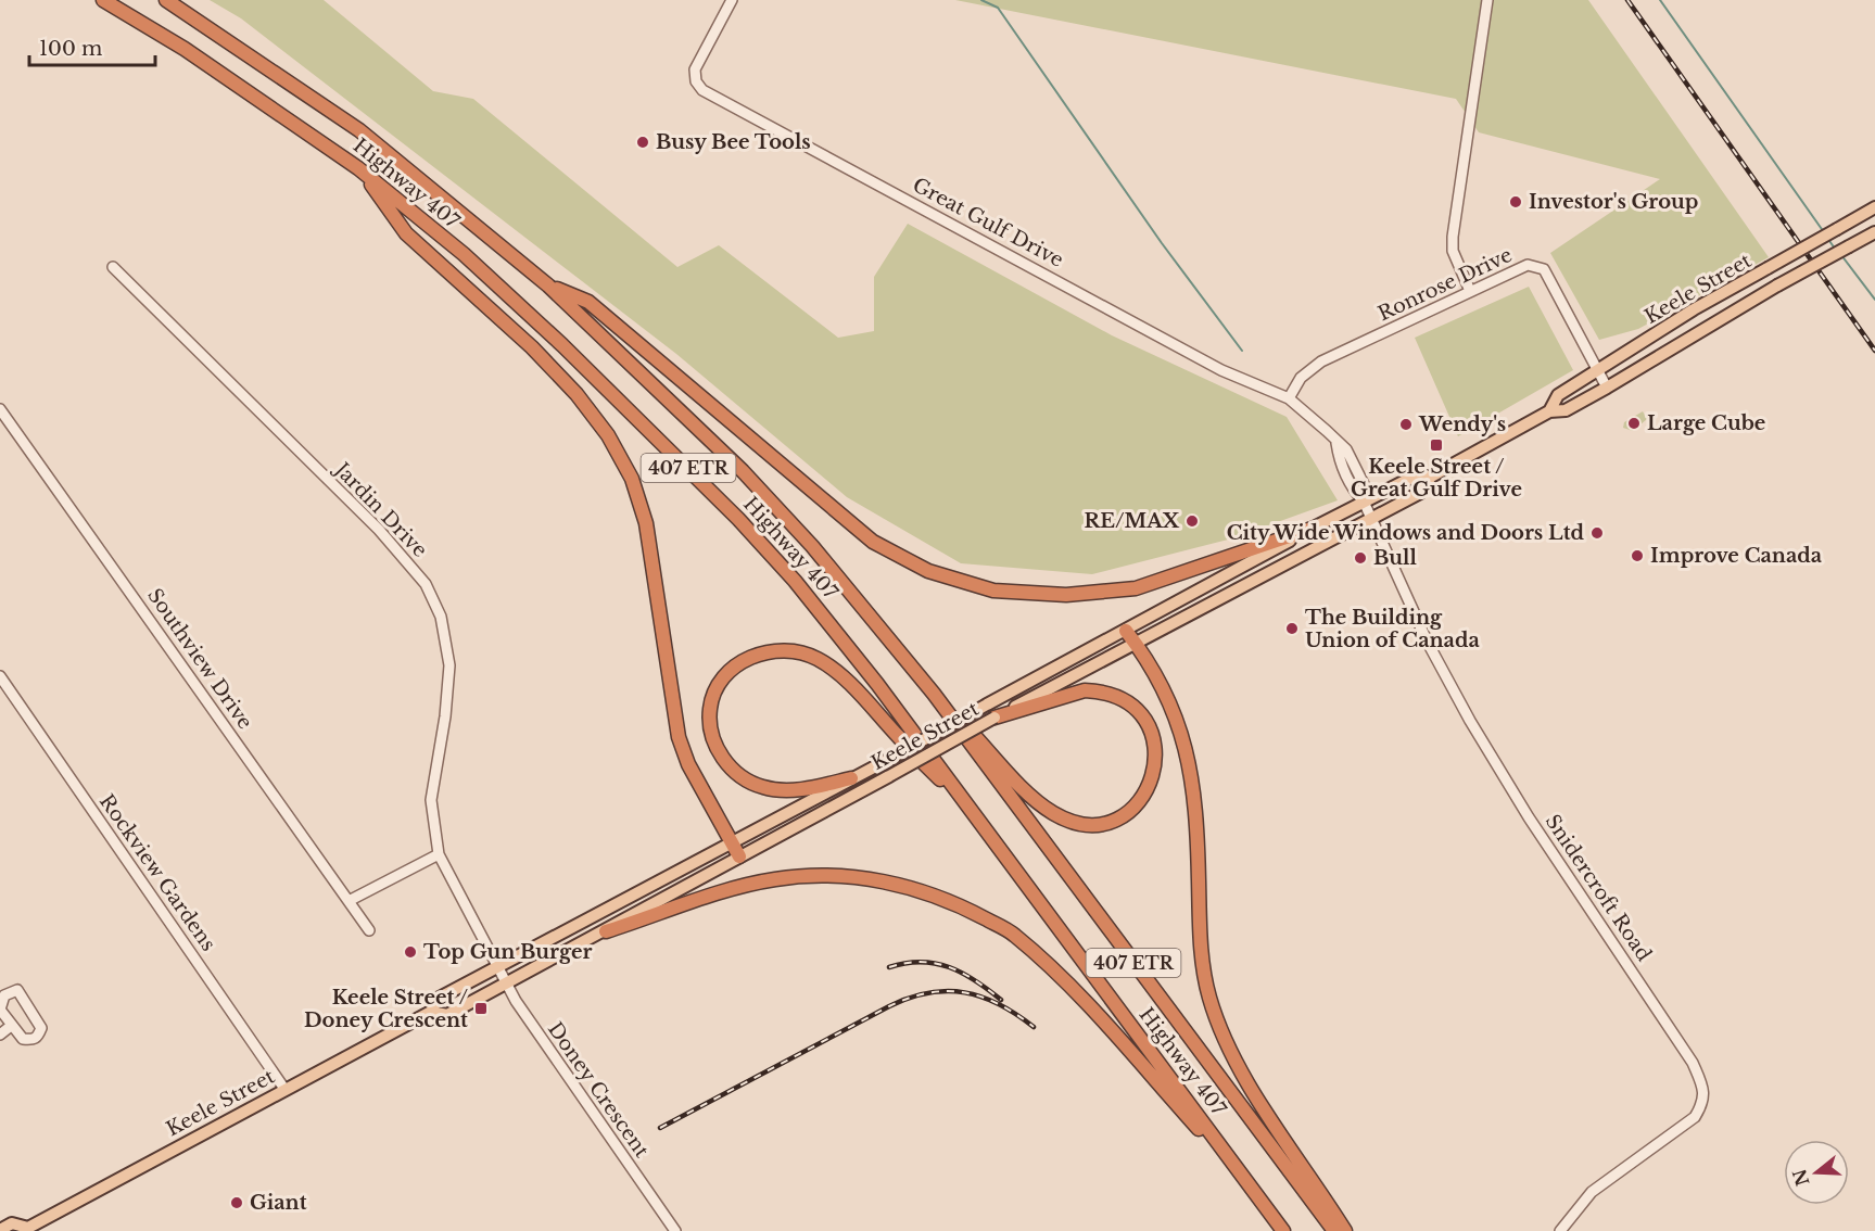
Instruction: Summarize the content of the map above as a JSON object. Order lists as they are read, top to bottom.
{
  "streets": {
    "highway": ["Highway 407", "407 ETR"],
    "main road": ["Keele Street"],
    "street": [
      "Great Gulf Drive",
      "Ronrose Drive",
      "Jardin Drive",
      "Southview Drive",
      "Rockview Gardens",
      "Snidercroft Road",
      "Doney Crescent"
    ]
  },
  "crossings": [
    ["Great Gulf Drive", "Ronrose Drive"],
    ["Great Gulf Drive", "Keele Street"],
    ["Great Gulf Drive", "Snidercroft Road"],
    ["Ronrose Drive", "Keele Street"],
    ["Keele Street", "Jardin Drive"],
    ["Keele Street", "Rockview Gardens"],
    ["Keele Street", "Snidercroft Road"],
    ["Keele Street", "Doney Crescent"],
    ["Jardin Drive", "Doney Crescent"]
  ],
  "places": {
    "other": [
      "Busy Bee Tools",
      "Investor's Group",
      "Large Cube",
      "Wendy's",
      "RE/MAX",
      "City Wide Windows and Doors Ltd",
      "Improve Canada",
      "Bull",
      "The Building Union of Canada",
      "Top Gun Burger",
      "Giant"
    ],
    "transit": ["Keele Street / Great Gulf Drive", "Keele Street / Doney Crescent"]
  },
  "scale_bar": "100 m",
  "north": "left"
}
